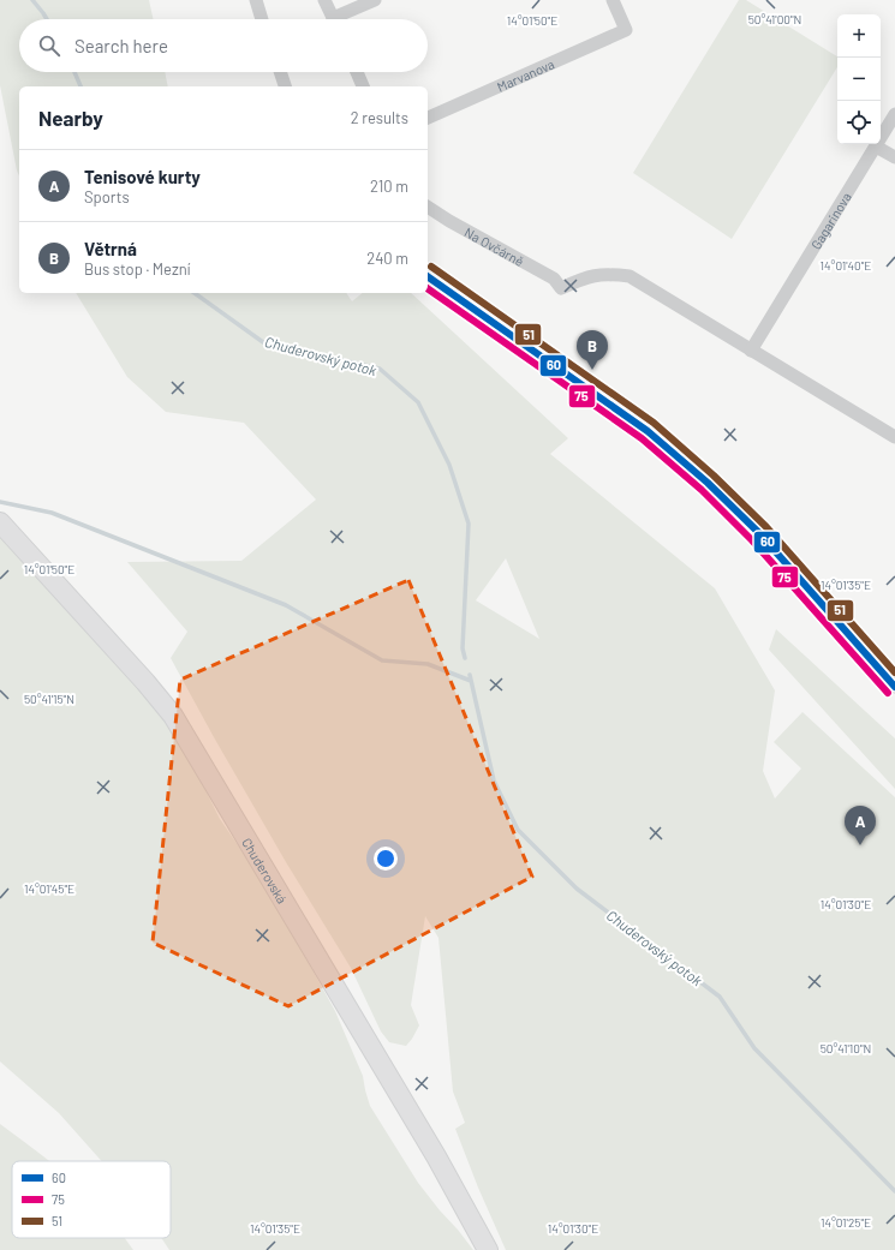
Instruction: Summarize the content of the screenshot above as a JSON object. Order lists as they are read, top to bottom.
{
  "streets": {
    "street": [
      "Marvanova",
      "Gagarinova",
      "Na Ovčárně",
      "Chuderovská"
    ]
  },
  "crossings": [
    ["Gagarinova", "Na Ovčárně"]
  ],
  "water": ["Chuderovský potok"],
  "lines": ["transit line 51", "transit line 60", "transit line 75"],
  "legend": ["60", "75", "51"],
  "page": {
    "map_buttons": ["+", "−"],
    "search": "Search here",
    "heading": ["Nearby", "2 results"],
    "list": [
      {
        "mark": "A",
        "name": "Tenisové kurty",
        "note": "Sports",
        "value": "210 m"
      },
      {
        "mark": "B",
        "name": "Větrná",
        "note": "Bus stop · Mezní",
        "value": "240 m"
      }
    ],
    "pins": ["B", "A"]
  },
  "coordinates": [
    "50°41'00\"N",
    "14°01'50\"E",
    "14°01'40\"E",
    "14°01'35\"E",
    "50°41'15\"N",
    "14°01'45\"E",
    "14°01'30\"E",
    "50°41'10\"N",
    "14°01'25\"E"
  ]
}
